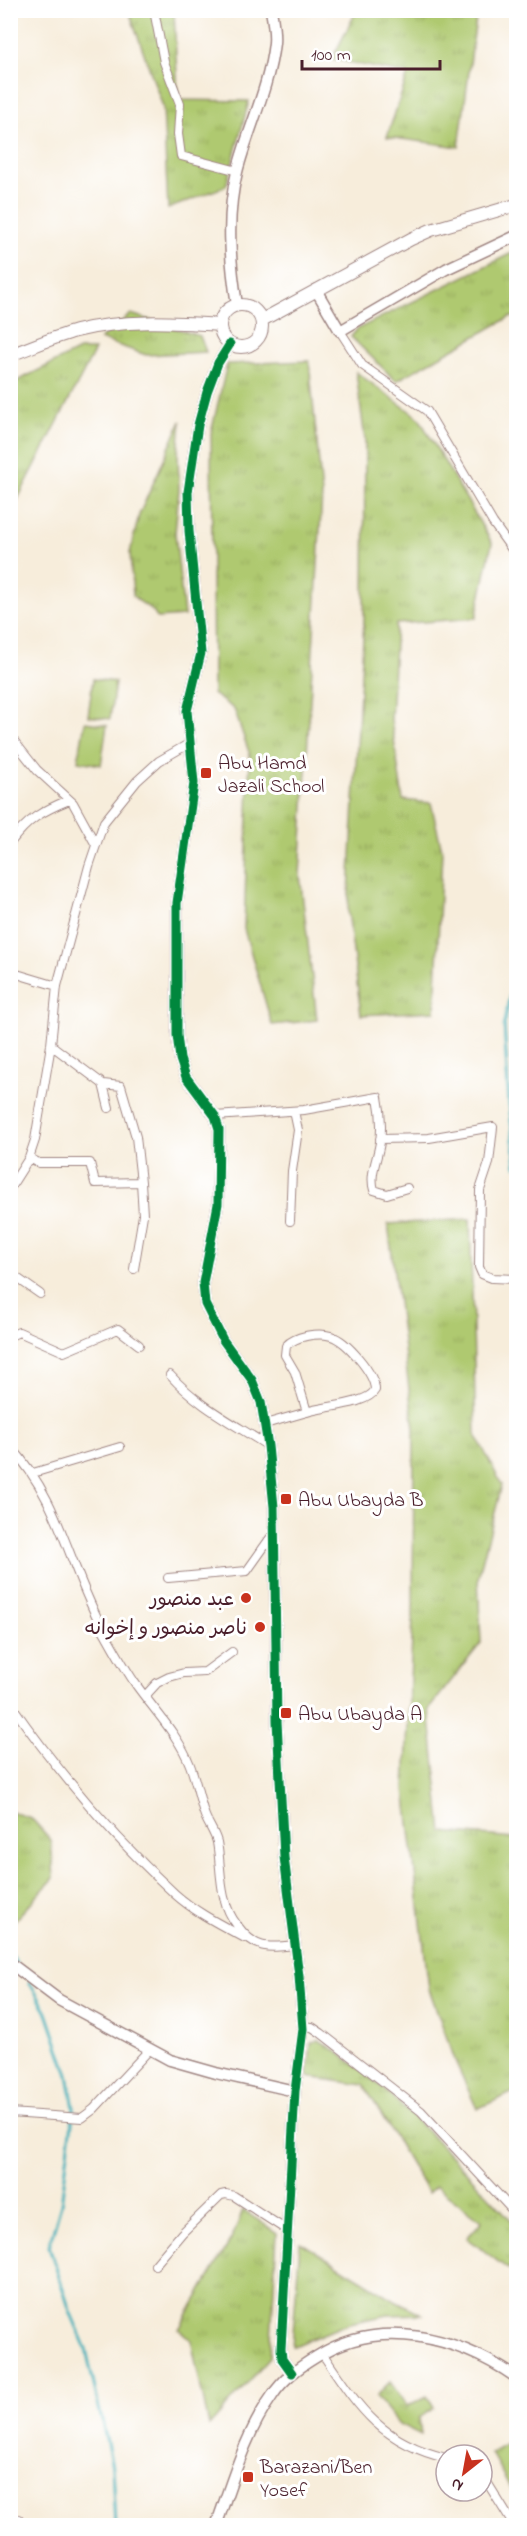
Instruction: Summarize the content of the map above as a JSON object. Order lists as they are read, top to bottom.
{
  "places": {
    "transit": [
      "Abu Hamd Jazali School",
      "Abu Ubayda B",
      "Abu Ubayda A",
      "Barazani/Ben Yosef"
    ],
    "other": ["عبد منصور", "ناصر منصور و إخوانه"]
  },
  "scale_bar": "100 m",
  "north": "bottom left"
}
